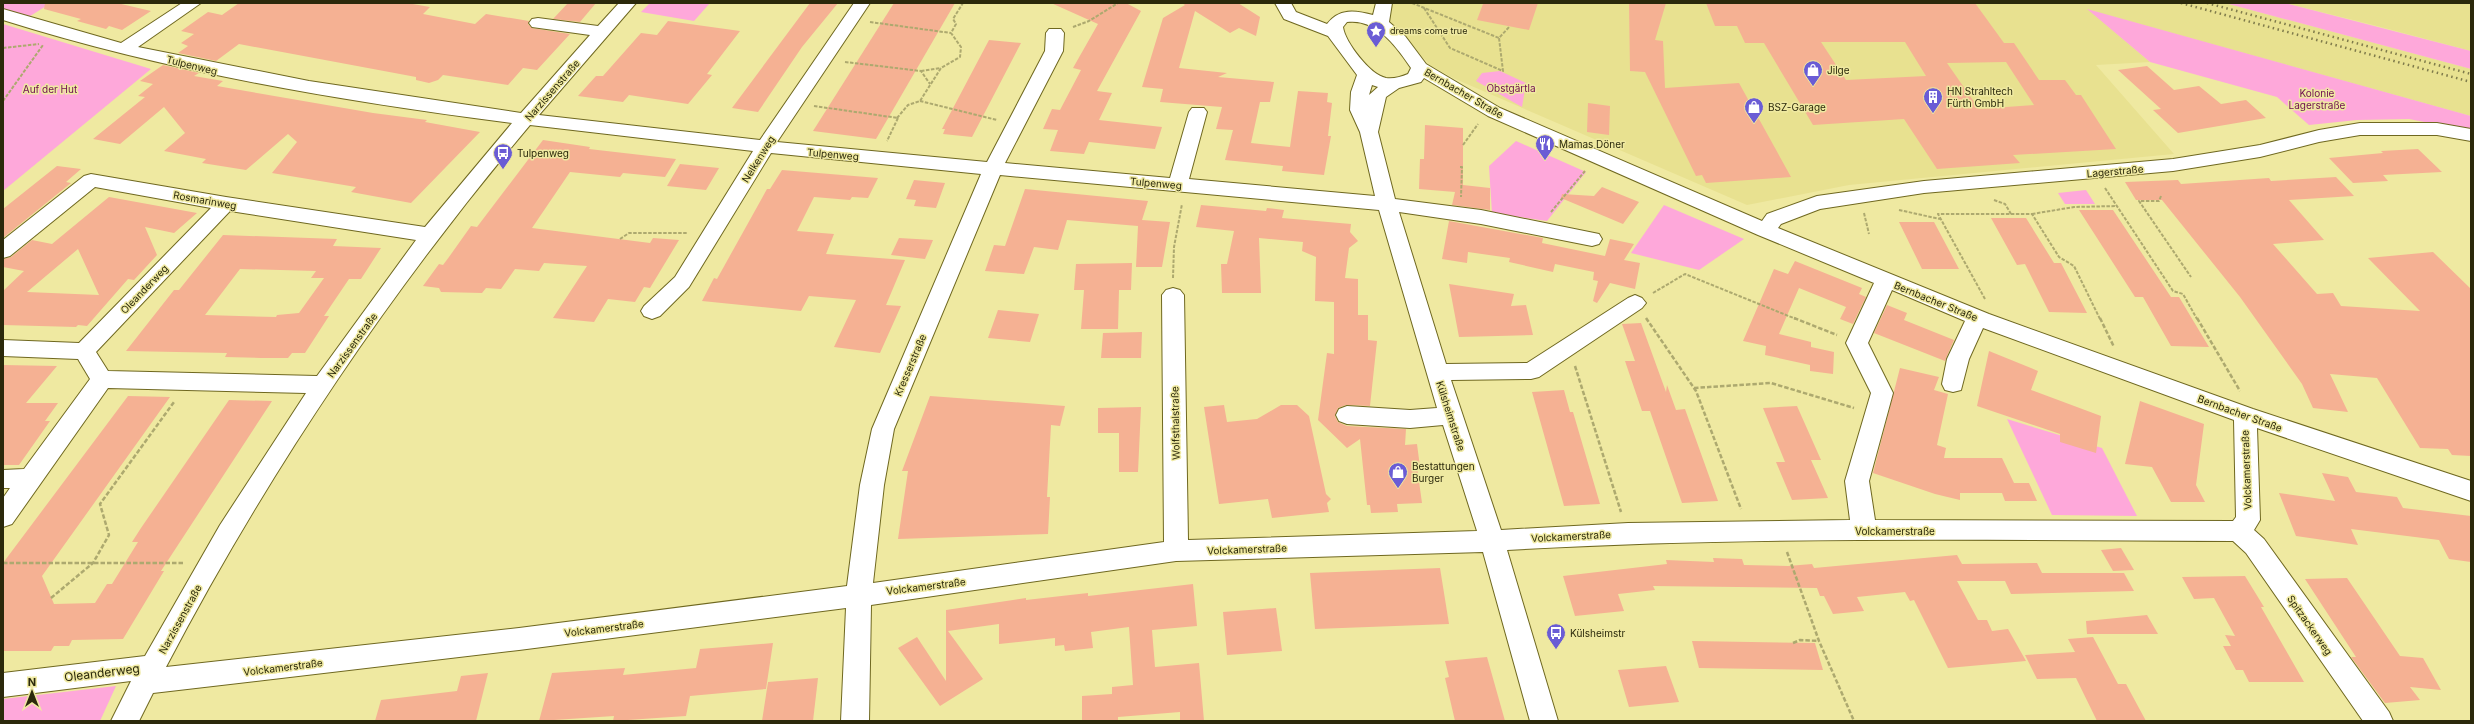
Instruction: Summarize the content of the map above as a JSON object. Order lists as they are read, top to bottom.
{
  "streets": {
    "street": [
      "Tulpenweg",
      "Narzissenstraße",
      "Bernbacher Straße",
      "Nelkenweg",
      "Lagerstraße",
      "Rosmarinweg",
      "Oleanderweg",
      "Kresserstraße",
      "Külsheimstraße",
      "Wolfsthalstraße",
      "Volckamerstraße",
      "Spitzackerweg"
    ]
  },
  "crossings": [
    ["Tulpenweg", "Narzissenstraße"],
    ["Tulpenweg", "Nelkenweg"],
    ["Tulpenweg", "Kresserstraße"],
    ["Tulpenweg", "Külsheimstraße"],
    ["Narzissenstraße", "Rosmarinweg"],
    ["Narzissenstraße", "Oleanderweg"],
    ["Narzissenstraße", "Volckamerstraße"],
    ["Bernbacher Straße", "Lagerstraße"],
    ["Bernbacher Straße", "Külsheimstraße"],
    ["Bernbacher Straße", "Volckamerstraße"],
    ["Rosmarinweg", "Oleanderweg"],
    ["Oleanderweg", "Volckamerstraße"],
    ["Kresserstraße", "Volckamerstraße"],
    ["Külsheimstraße", "Volckamerstraße"],
    ["Wolfsthalstraße", "Volckamerstraße"],
    ["Volckamerstraße", "Spitzackerweg"]
  ],
  "parks": ["Obstgärtla", "Auf der Hut", "Kolonie Lagerstraße"],
  "places": {
    "place": ["dreams come true"],
    "shop": ["Jilge", "BSZ-Garage", "Bestattungen Burger"],
    "building": ["HN Strahltech Fürth GmbH"],
    "restaurant": ["Mamas Döner"],
    "bus stop": ["Tulpenweg", "Külsheimstr"]
  },
  "north": "top"
}
